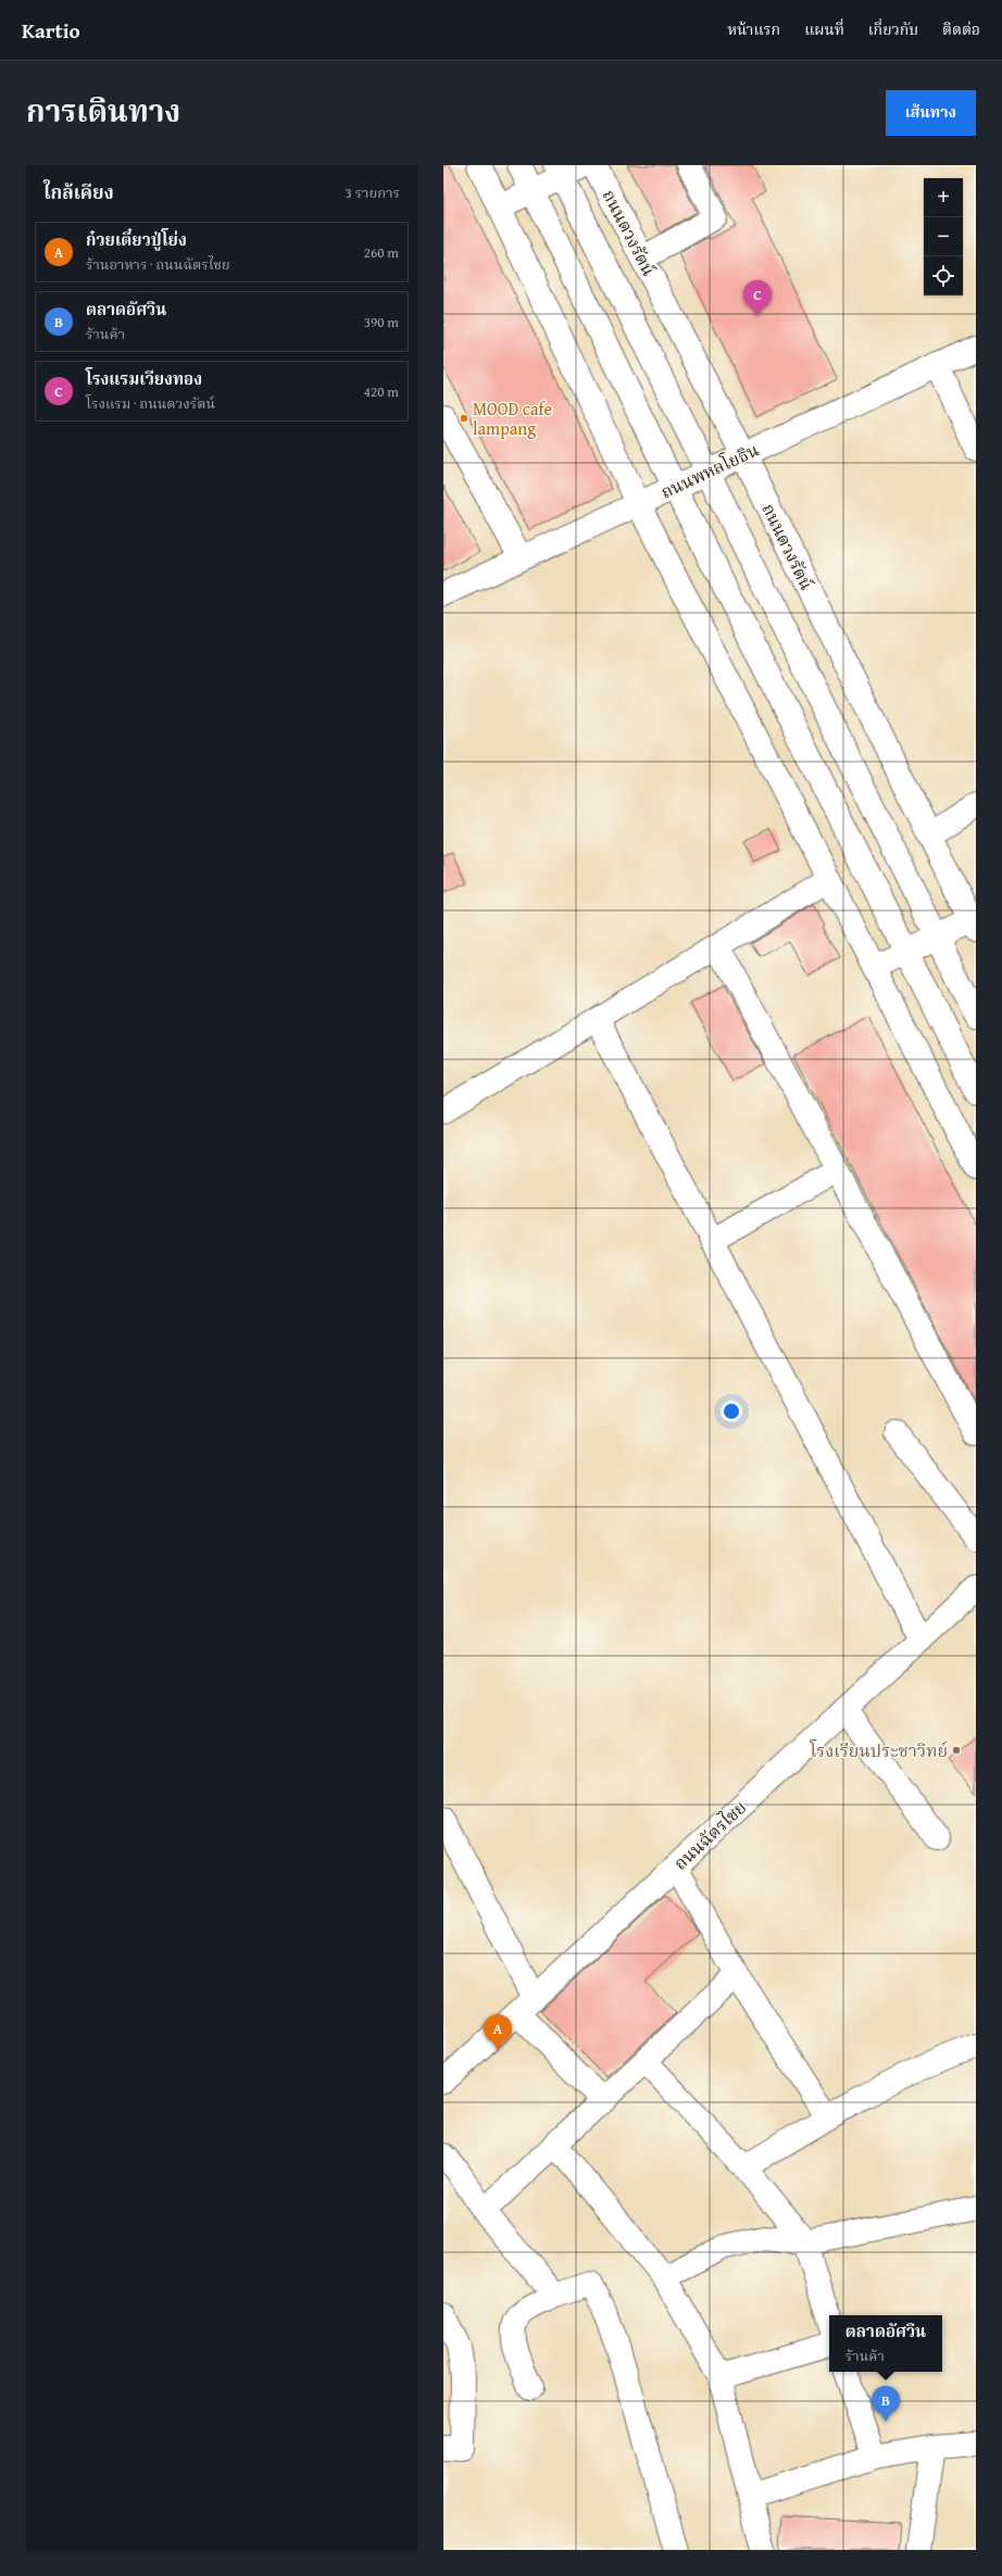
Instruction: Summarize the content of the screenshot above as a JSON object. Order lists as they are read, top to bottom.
{
  "streets": {
    "street": ["ถนนดวงรัตน์", "ถนนพหลโยธิน", "ถนนฉัตรไชย"]
  },
  "crossings": [
    ["ถนนดวงรัตน์", "ถนนพหลโยธิน"]
  ],
  "places": ["MOOD cafe lampang", "โรงเรียนประชาวิทย์"],
  "page": {
    "header": "Kartio",
    "nav": [
      "หน้าแรก",
      "แผนที่",
      "เกี่ยวกับ",
      "ติดต่อ"
    ],
    "title": "การเดินทาง",
    "buttons": "เส้นทาง",
    "heading": ["ใกล้เคียง", "3 รายการ"],
    "map_buttons": ["+", "−"],
    "list": [
      {
        "mark": "A",
        "name": "ก๋วยเตี๋ยวปู่โย่ง",
        "note": "ร้านอาหาร · ถนนฉัตรไชย",
        "value": "260 m"
      },
      {
        "mark": "B",
        "name": "ตลาดอัศวิน",
        "note": "ร้านค้า",
        "value": "390 m"
      },
      {
        "mark": "C",
        "name": "โรงแรมเวียงทอง",
        "note": "โรงแรม · ถนนดวงรัตน์",
        "value": "420 m"
      }
    ],
    "pins": ["C", "A", "B"],
    "popup": ["ตลาดอัศวิน", "ร้านค้า"]
  }
}
